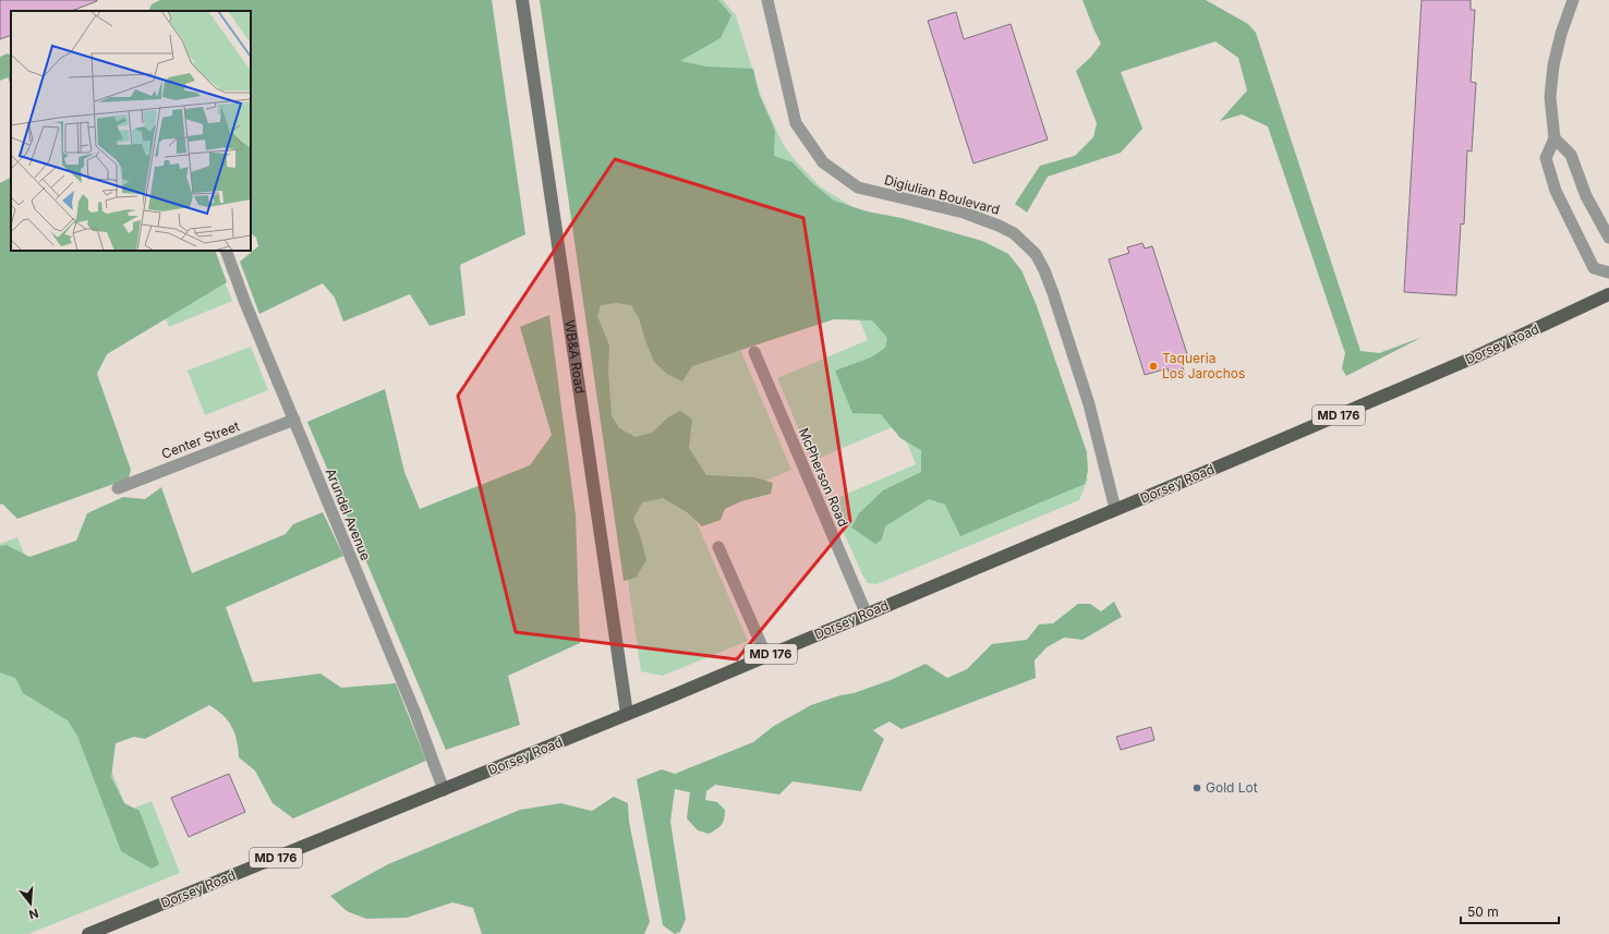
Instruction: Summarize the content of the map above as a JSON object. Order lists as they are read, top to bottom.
{
  "streets": {
    "main road": ["Dorsey Road", "MD 176"],
    "street": [
      "Digiulian Boulevard",
      "WB&A Road",
      "Center Street",
      "McPherson Road",
      "Arundel Avenue"
    ]
  },
  "crossings": [
    ["Digiulian Boulevard", "Dorsey Road"],
    ["Dorsey Road", "WB&A Road"],
    ["Dorsey Road", "McPherson Road"],
    ["Dorsey Road", "Arundel Avenue"],
    ["Center Street", "Arundel Avenue"]
  ],
  "places": ["Taqueria Los Jarochos", "Gold Lot"],
  "scale_bar": "50 m",
  "north": "bottom"
}
